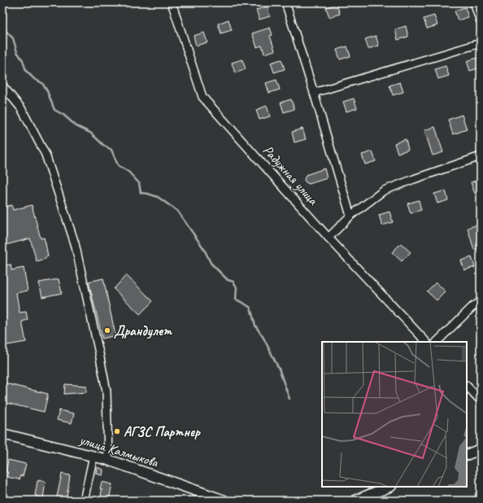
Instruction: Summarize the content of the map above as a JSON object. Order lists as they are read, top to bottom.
{
  "streets": {
    "main road": ["улица Калмыкова"],
    "street": ["Радужная улица"]
  },
  "places": ["Драндулет", "АГЗС Партнер"]
}
